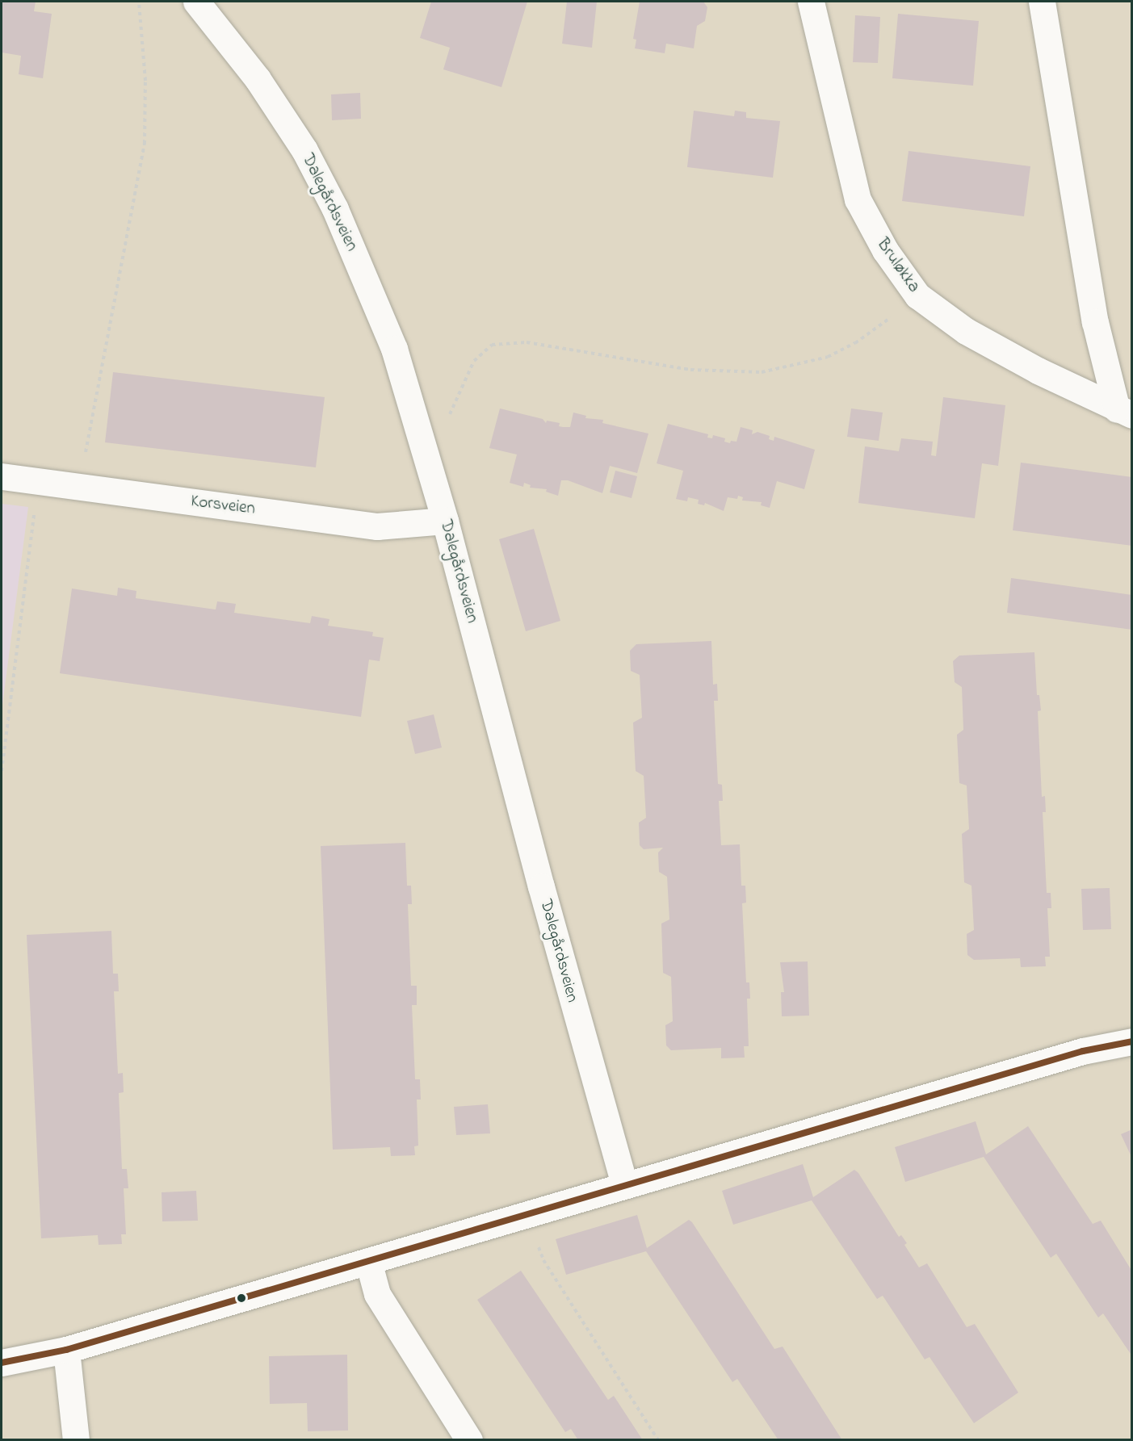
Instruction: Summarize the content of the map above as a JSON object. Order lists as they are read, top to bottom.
{
  "streets": {
    "street": ["Dalegårdsveien", "Bruløkka", "Korsveien"]
  },
  "crossings": [
    ["Dalegårdsveien", "Korsveien"]
  ]
}
